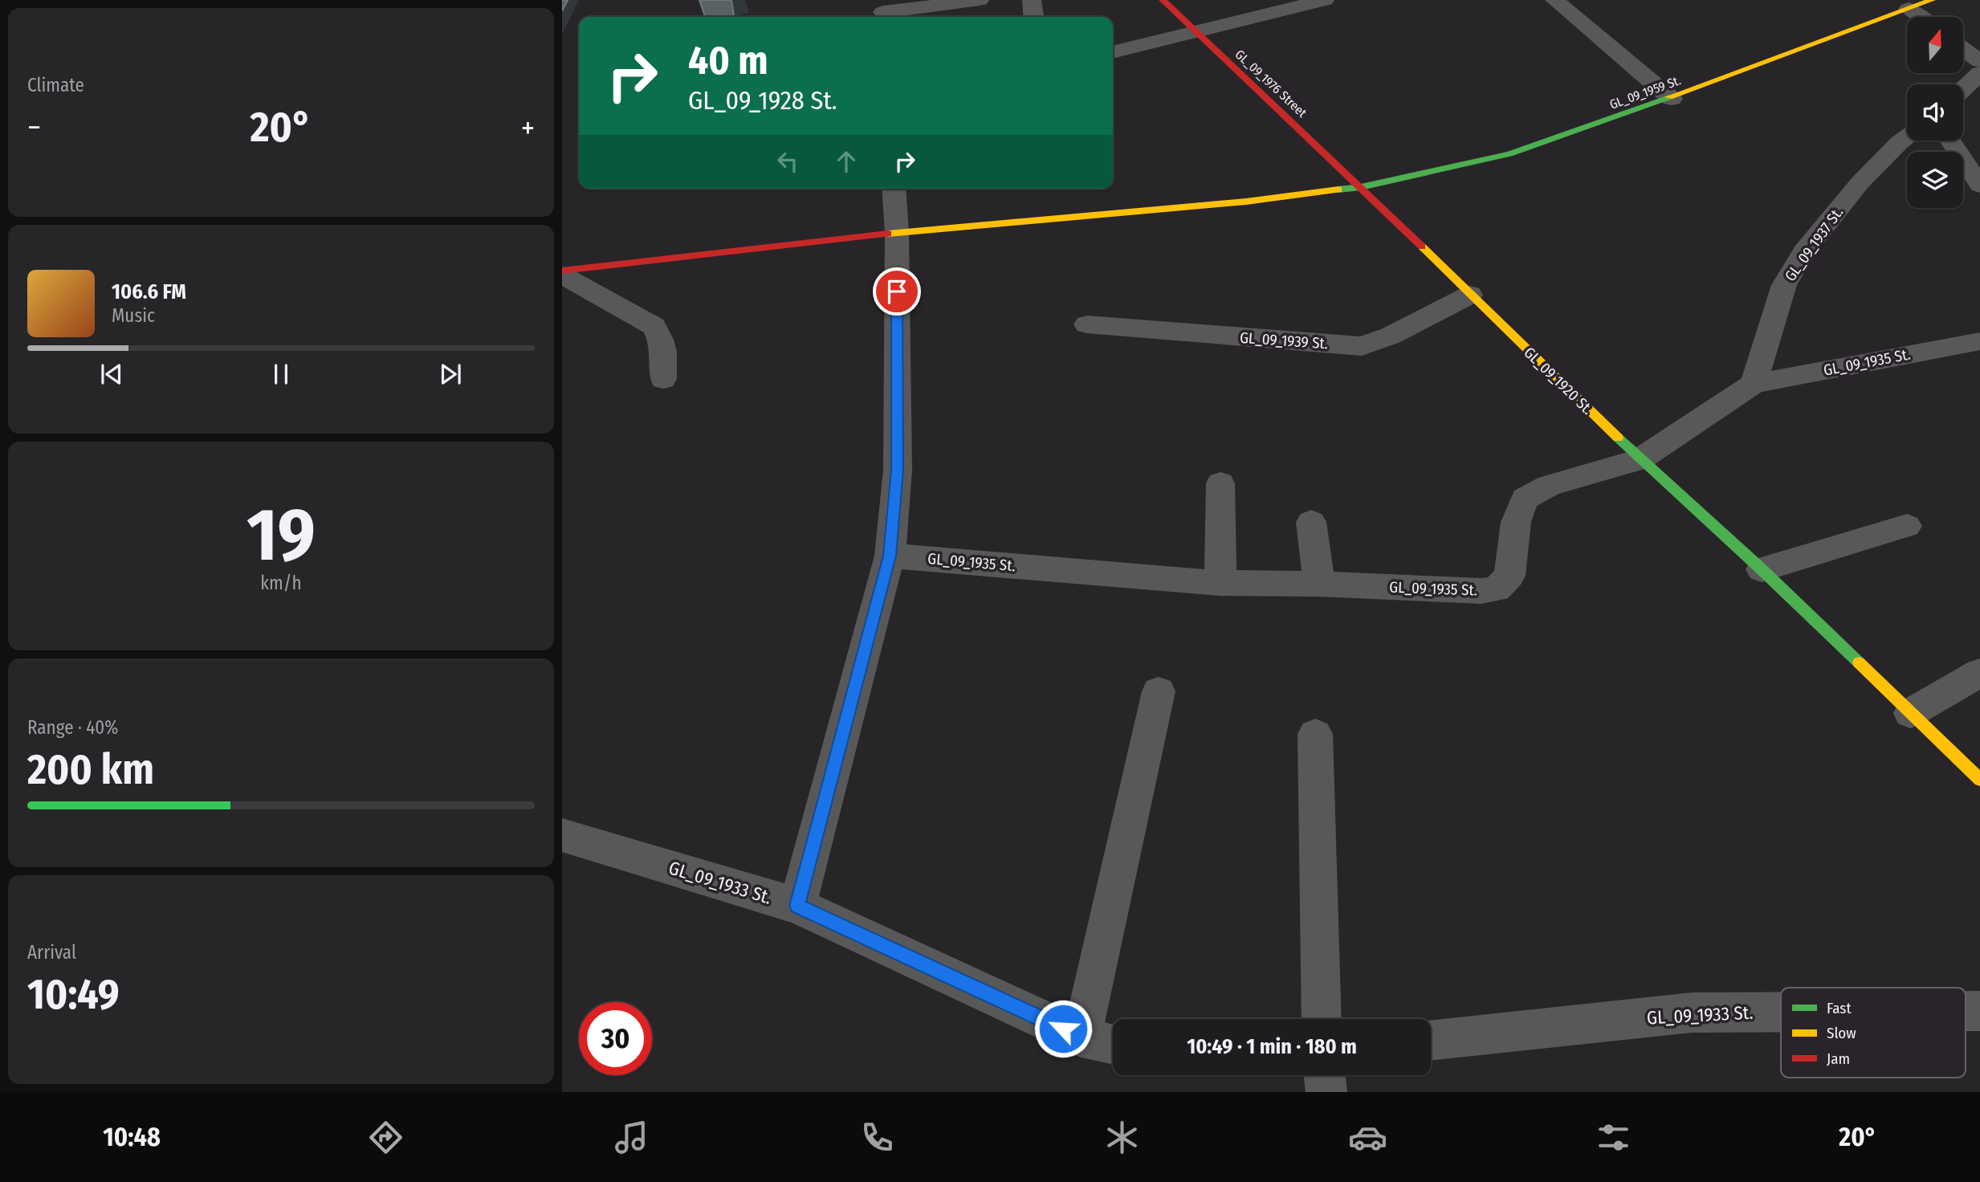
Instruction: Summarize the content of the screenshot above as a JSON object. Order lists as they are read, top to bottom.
{
  "streets": {
    "main road": ["GL_09_1976 Street", "GL_09_1959 St.", "GL_09_1920 St."],
    "street": [
      "GL_09_1937 St.",
      "GL_09_1939 St.",
      "GL_09_1935 St.",
      "GL_09_1933 St."
    ]
  },
  "crossings": [
    ["GL_09_1976 Street", "GL_09_1959 St."],
    ["GL_09_1976 Street", "GL_09_1920 St."],
    ["GL_09_1959 St.", "GL_09_1920 St."],
    ["GL_09_1937 St.", "GL_09_1935 St."],
    ["GL_09_1939 St.", "GL_09_1920 St."],
    ["GL_09_1935 St.", "GL_09_1920 St."]
  ],
  "legend": ["Fast", "Slow", "Jam"],
  "north": "top",
  "page": {
    "tile": [
      "Climate",
      ["19", "km/h"],
      ["Range · 40%", "200 km"],
      ["Arrival", "10:49"]
    ],
    "turn": ["40 m", "GL_09_1928 St."],
    "heat": ["−", "20°", "+"],
    "song": ["106.6 FM", "Music"],
    "limit": "30",
    "trip": "10:49 · 1 min · 180 m",
    "tabs": ["10:48", "20°"]
  }
}
